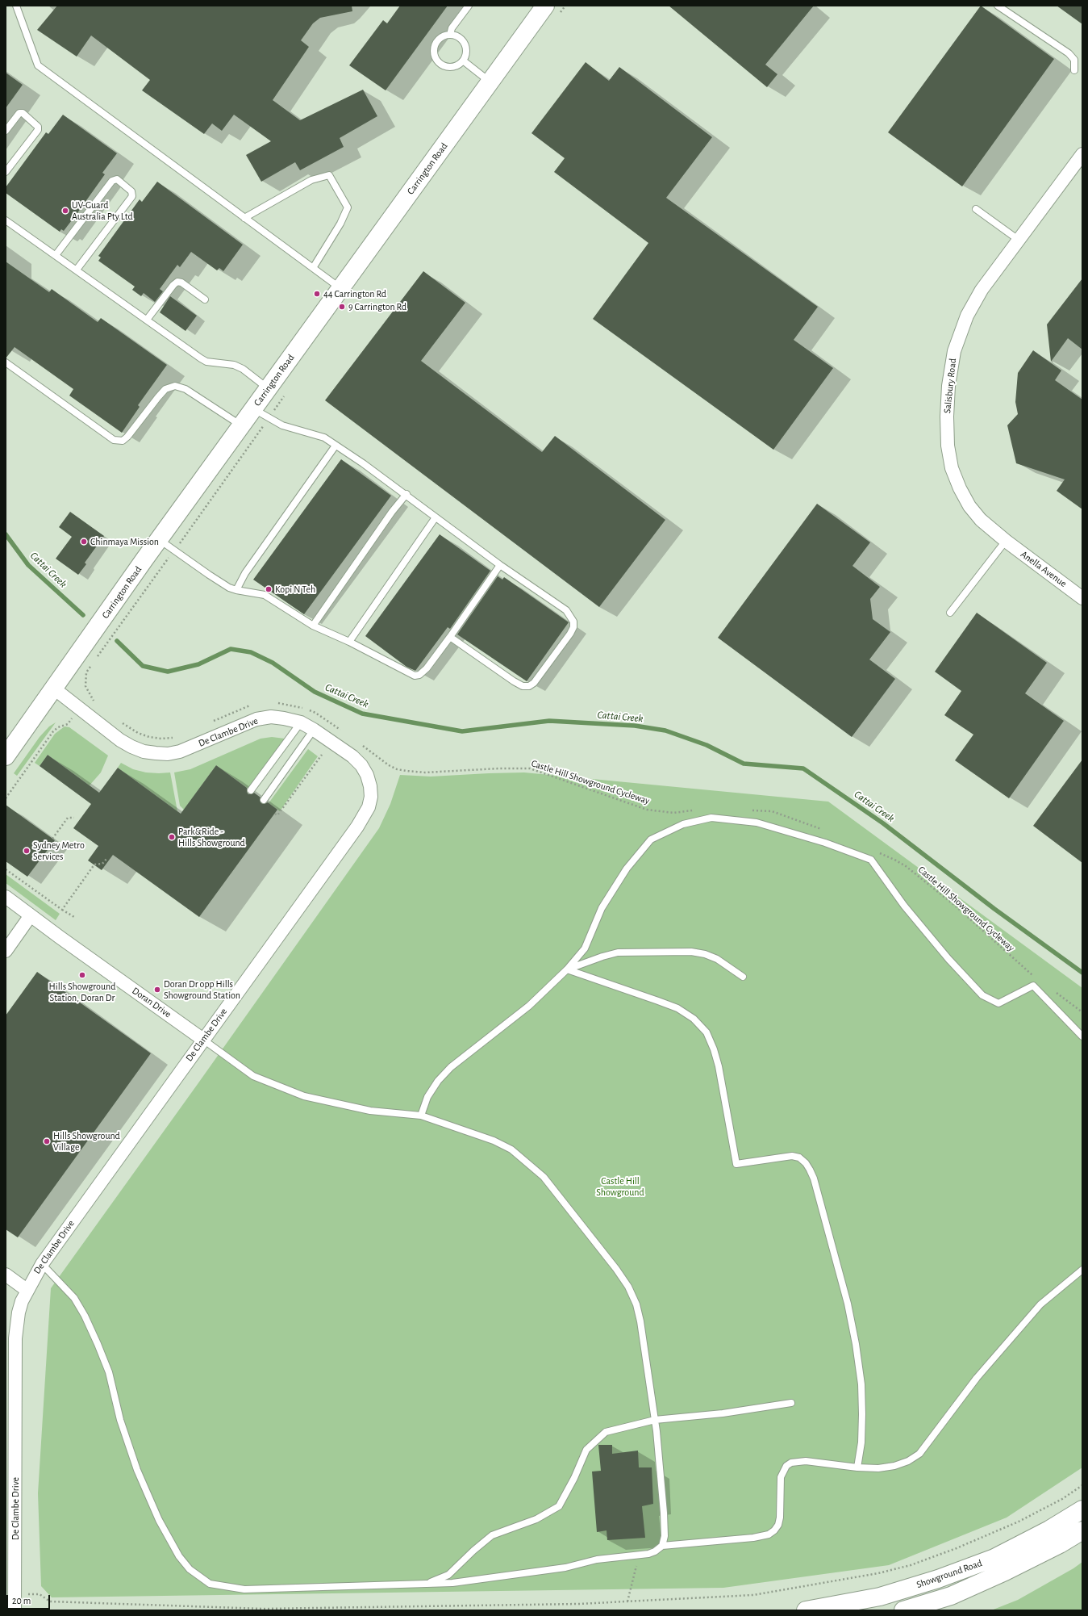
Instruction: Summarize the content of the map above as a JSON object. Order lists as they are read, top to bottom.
{
  "streets": {
    "main road": ["Carrington Road", "Showground Road"],
    "street": [
      "Salisbury Road",
      "Anella Avenue",
      "De Clambe Drive",
      "Doran Drive"
    ],
    "path": ["Castle Hill Showground Cycleway"]
  },
  "crossings": [
    ["Carrington Road", "De Clambe Drive"],
    ["Salisbury Road", "Anella Avenue"],
    ["De Clambe Drive", "Doran Drive"]
  ],
  "water": ["Cattai Creek"],
  "parks": ["Castle Hill Showground"],
  "places": [
    "UV-Guard Australia Pty Ltd",
    "44 Carrington Rd",
    "9 Carrington Rd",
    "Chinmaya Mission",
    "Kopi N Teh",
    "Park&Ride - Hills Showground",
    "Sydney Metro Services",
    "Hills Showground Station, Doran Dr",
    "Doran Dr opp Hills Showground Station",
    "Hills Showground Village"
  ],
  "scale_bar": "20 m"
}
